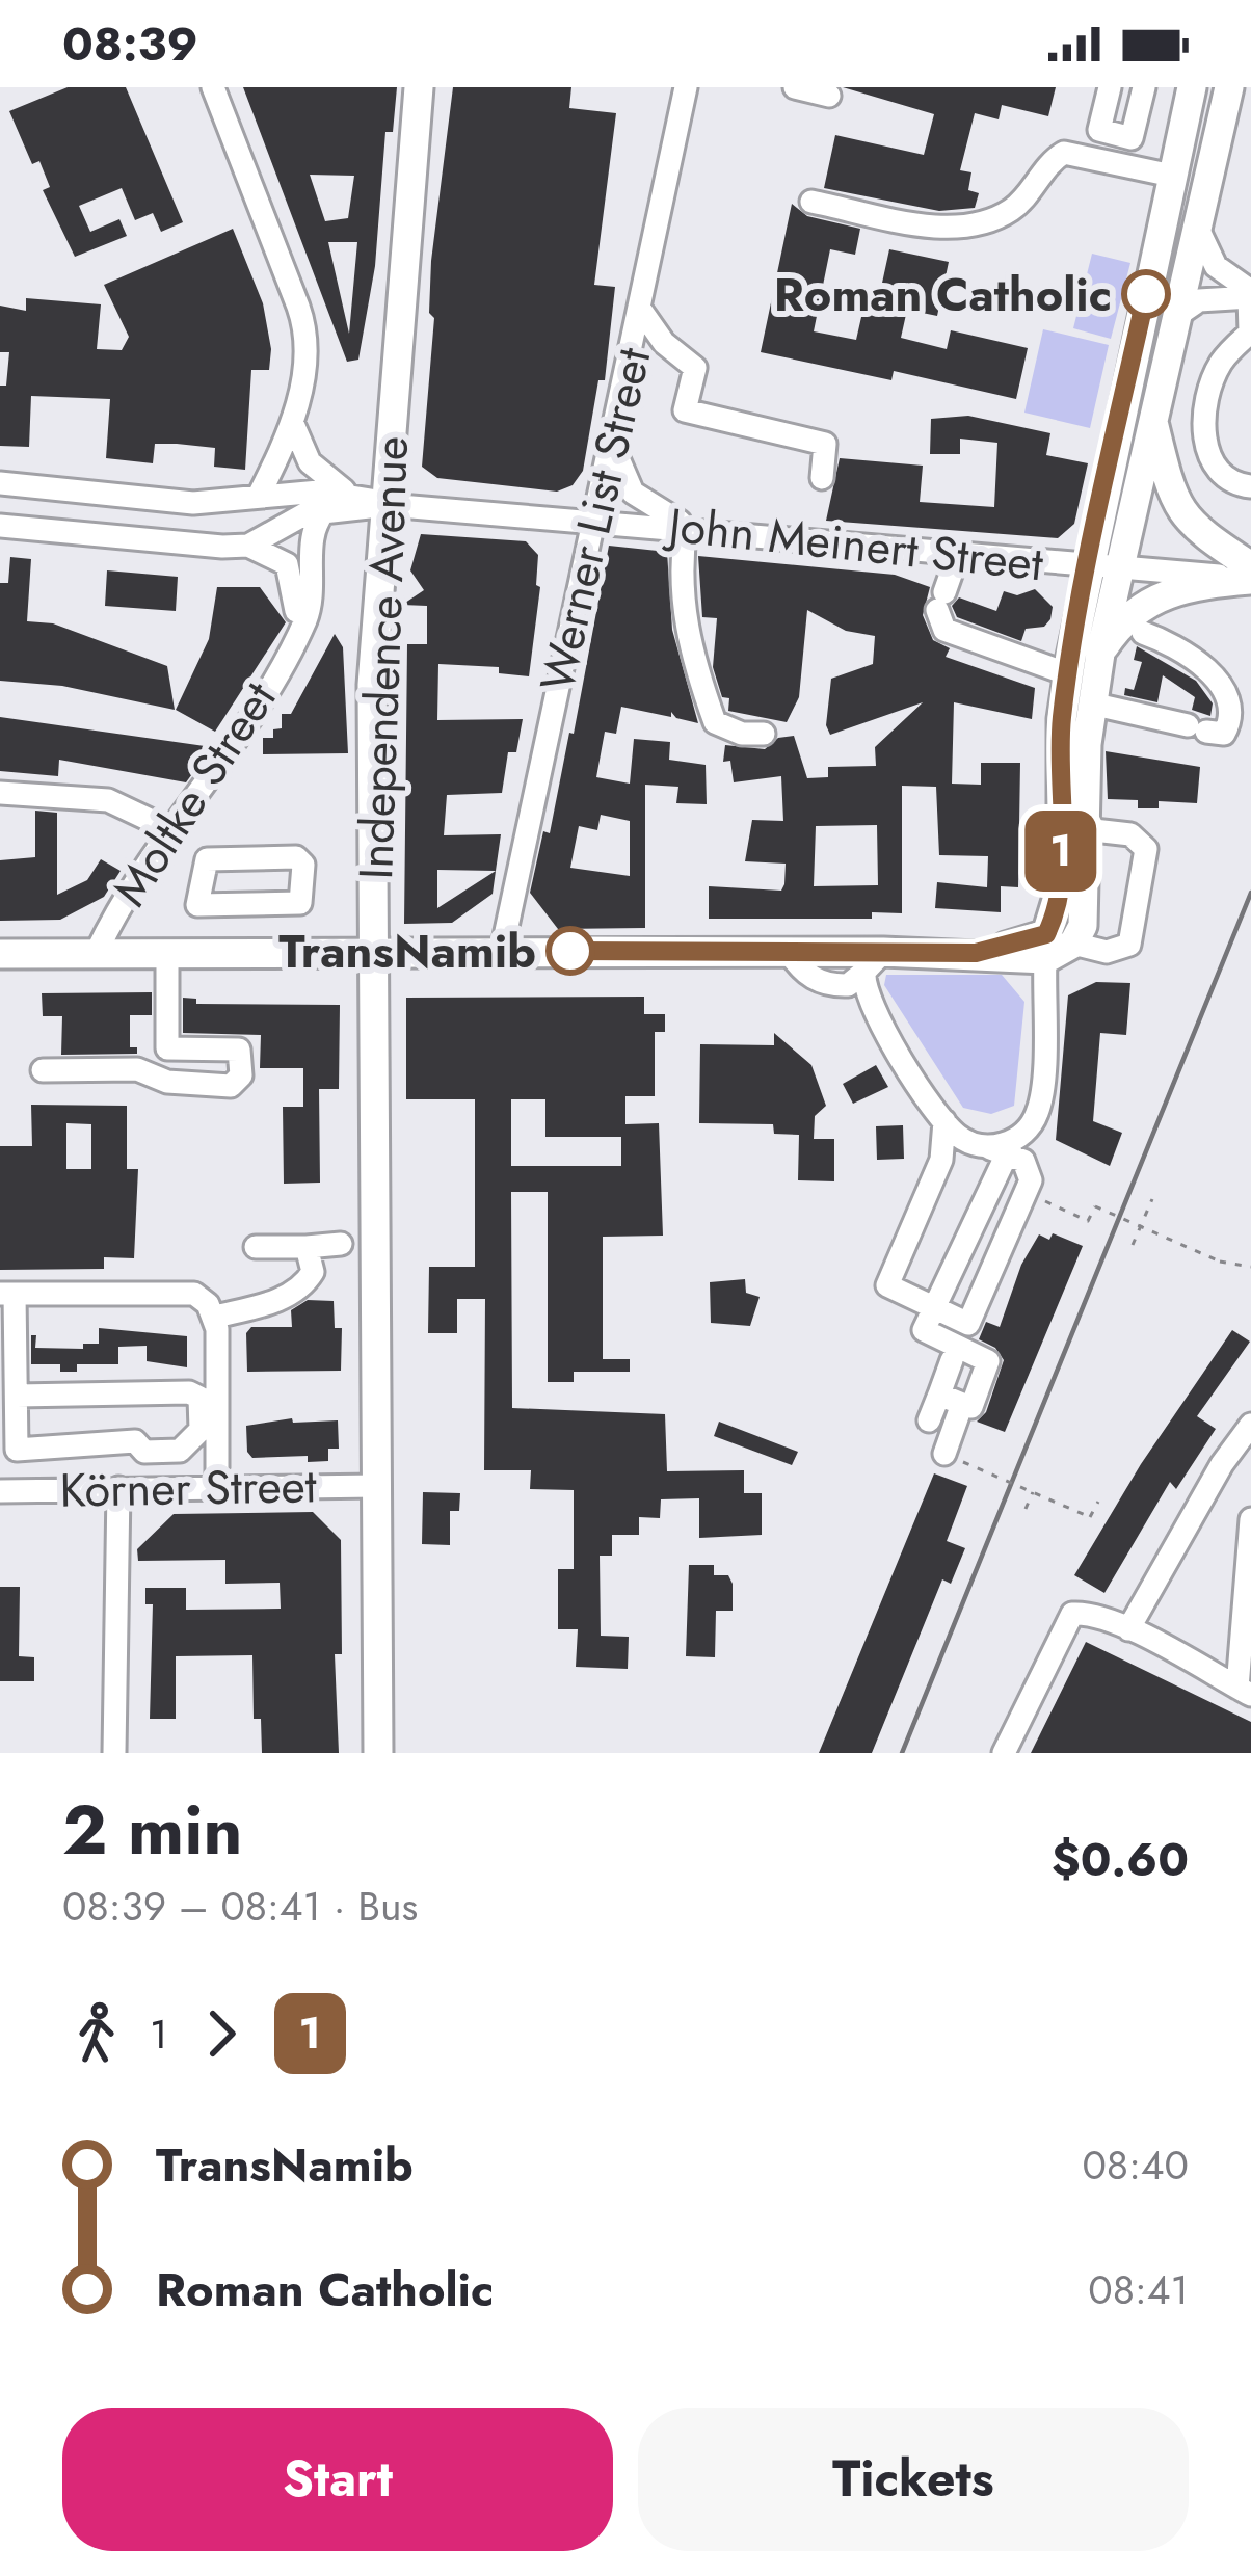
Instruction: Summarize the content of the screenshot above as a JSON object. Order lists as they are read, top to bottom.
{
  "streets": {
    "main road": ["Independence Avenue"],
    "street": [
      "Werner List Street",
      "John Meinert Street",
      "Moltke Street",
      "Körner Street"
    ]
  },
  "crossings": [
    ["Werner List Street", "John Meinert Street"],
    ["John Meinert Street", "Independence Avenue"],
    ["John Meinert Street", "Moltke Street"],
    ["Independence Avenue", "Körner Street"]
  ],
  "places": ["Roman Catholic", "TransNamib"],
  "lines": ["bus line 1"],
  "page": {
    "status": "08:39",
    "on_map": "1",
    "heading": ["2 min", "08:39 – 08:41 · Bus", "$0.60"],
    "legs": ["1", "1"],
    "list": [
      {
        "name": "TransNamib",
        "value": "08:40"
      },
      {
        "name": "Roman Catholic",
        "value": "08:41"
      }
    ],
    "buttons": ["Start", "Tickets"]
  }
}
